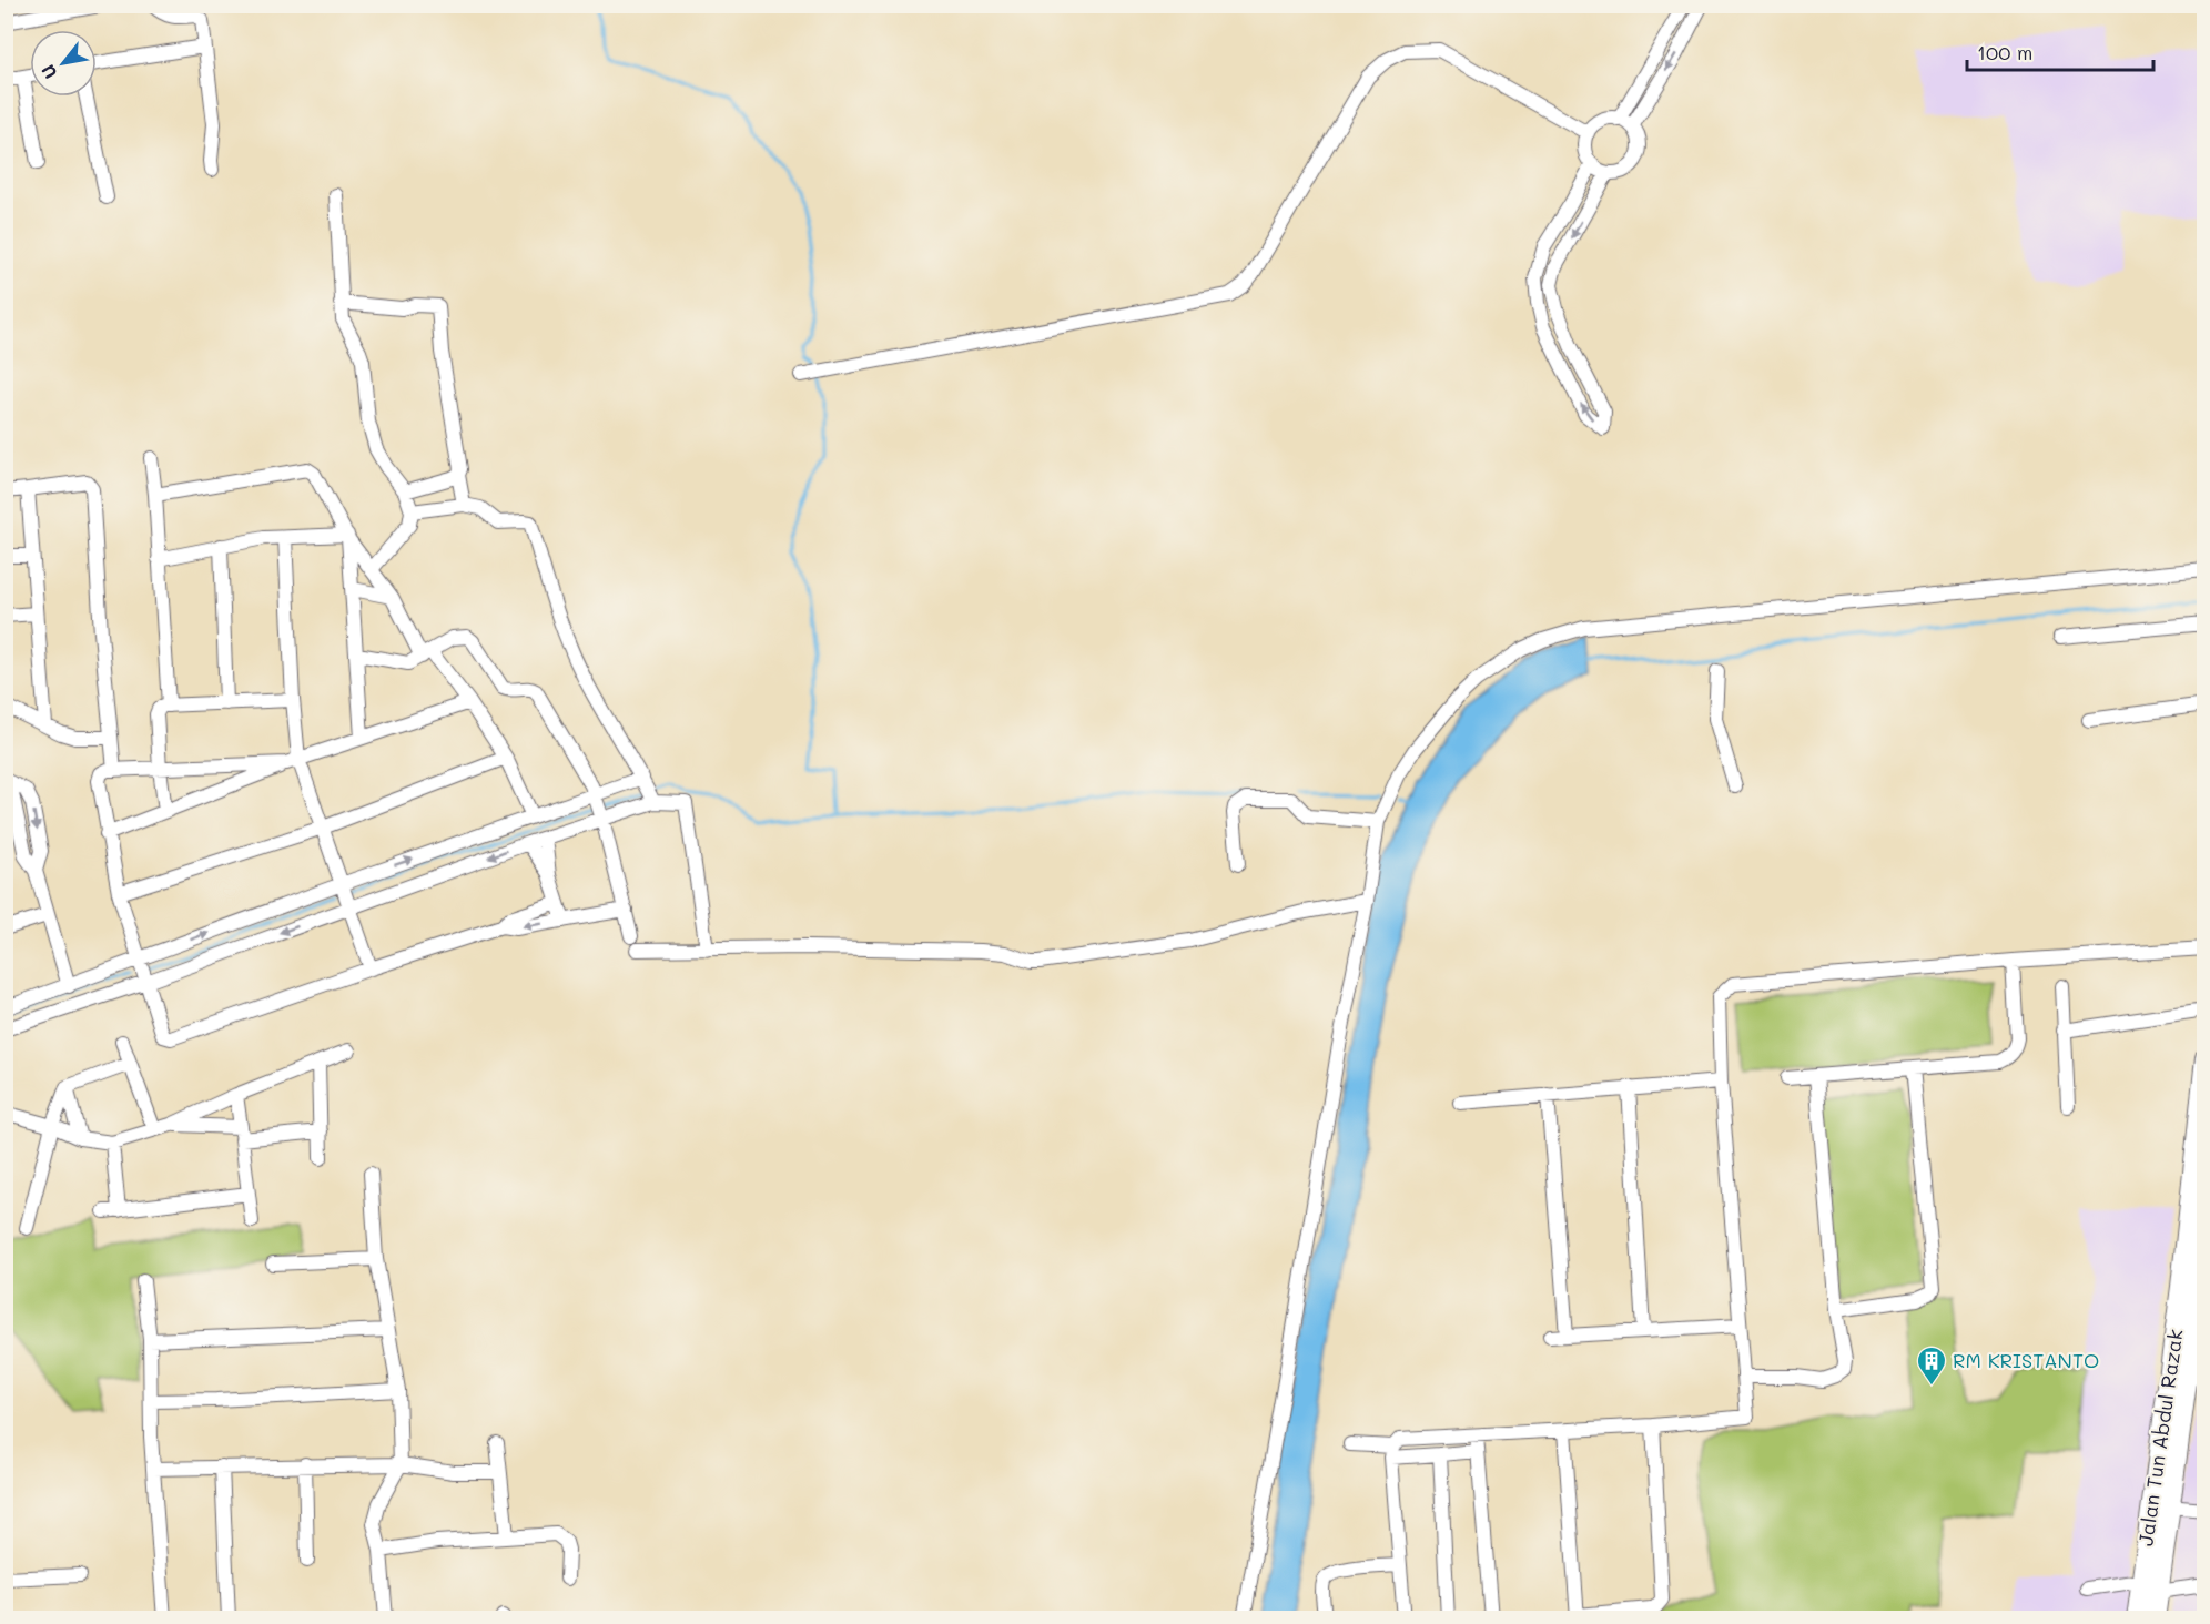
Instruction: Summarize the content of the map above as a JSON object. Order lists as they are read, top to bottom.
{
  "streets": {
    "main road": ["Jalan Tun Abdul Razak"]
  },
  "places": {
    "building": ["RM KRISTANTO"]
  },
  "scale_bar": "100 m",
  "north": "bottom left"
}
